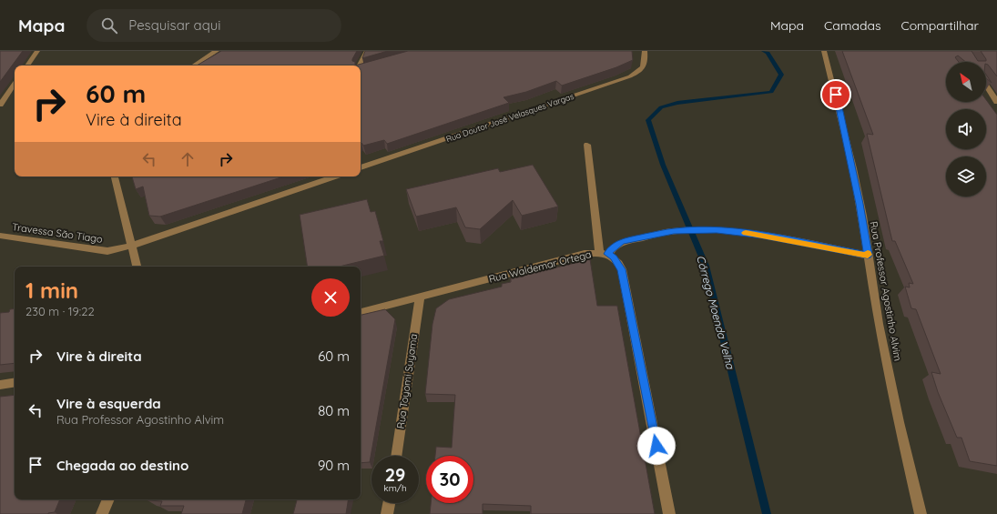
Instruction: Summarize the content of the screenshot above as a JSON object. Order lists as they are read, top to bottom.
{
  "streets": {
    "street": [
      "Rua Doutor José Velasques Vargas",
      "Travessa São Tiago",
      "Rua Waldemar Ortega",
      "Rua Professor Agostinho Alvim",
      "Rua Toyomi Suyama"
    ]
  },
  "crossings": [
    ["Rua Waldemar Ortega", "Rua Toyomi Suyama"]
  ],
  "water": ["Córrego Moenda Velha"],
  "north": "top left",
  "page": {
    "header": "Mapa",
    "search": "Pesquisar aqui",
    "nav": ["Mapa", "Camadas", "Compartilhar"],
    "turn": ["60 m", "Vire à direita"],
    "heading": ["1 min", "230 m · 19:22"],
    "list": [
      {
        "name": "Vire à direita",
        "value": "60 m"
      },
      {
        "name": "Vire à esquerda",
        "note": "Rua Professor Agostinho Alvim",
        "value": "80 m"
      },
      {
        "name": "Chegada ao destino",
        "value": "90 m"
      }
    ],
    "speed": "29 km/h",
    "limit": "30"
  }
}
